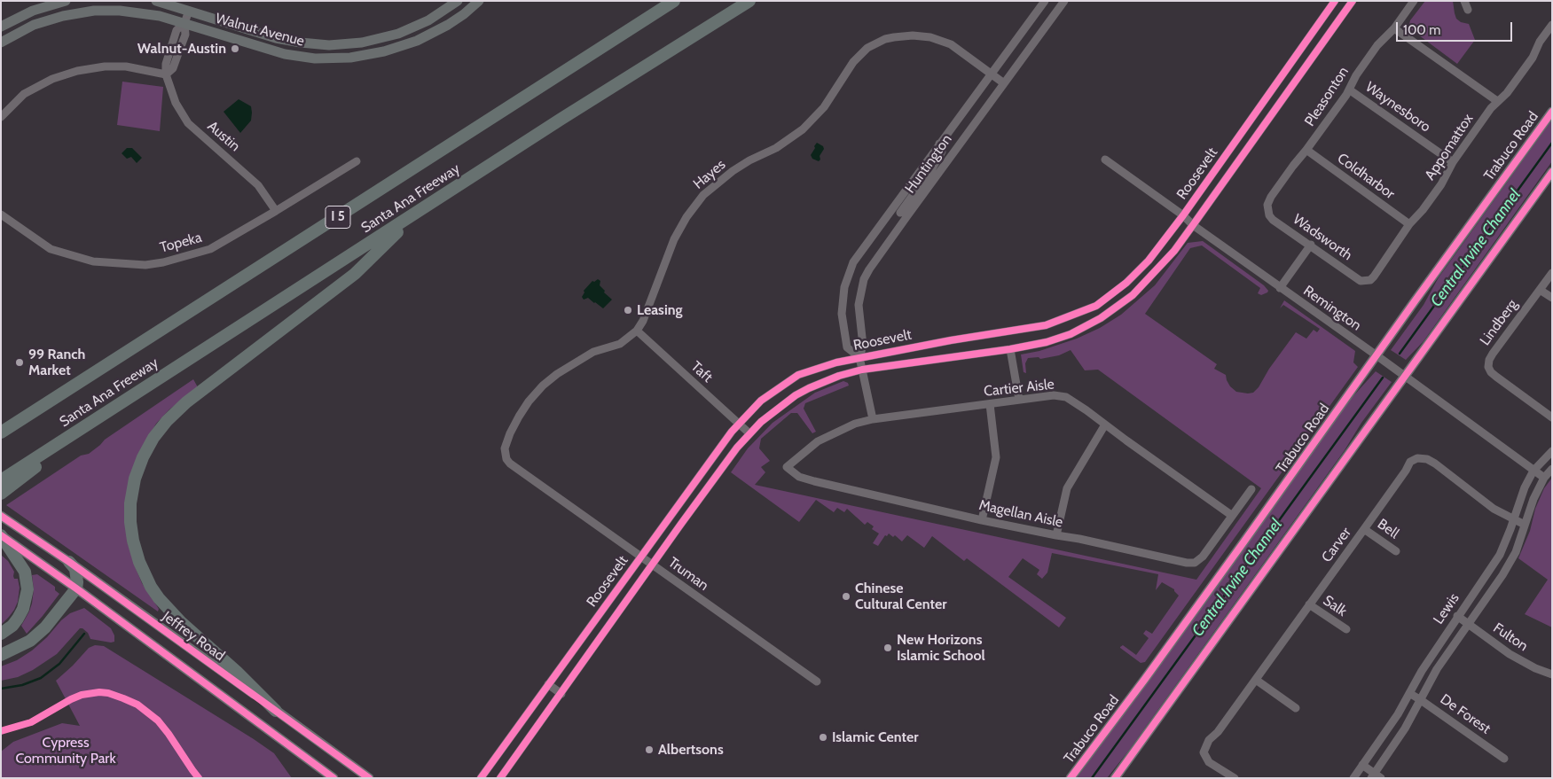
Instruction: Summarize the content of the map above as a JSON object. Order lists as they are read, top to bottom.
{
  "streets": {
    "highway": ["Santa Ana Freeway", "I 5"],
    "main road": ["Walnut Avenue", "Trabuco Road", "Jeffrey Road"],
    "street": [
      "Pleasonton",
      "Waynesboro",
      "Austin",
      "Appomattox",
      "Huntington",
      "Roosevelt",
      "Hayes",
      "Coldharbor",
      "Wadsworth",
      "Topeka",
      "Remington",
      "Lindberg",
      "Taft",
      "Cartier Aisle",
      "Magellan Aisle",
      "Bell",
      "Carver",
      "Truman",
      "Salk",
      "Lewis",
      "Fulton",
      "De Forest"
    ]
  },
  "crossings": [
    ["Pleasonton", "Waynesboro"],
    ["Pleasonton", "Coldharbor"],
    ["Pleasonton", "Wadsworth"],
    ["Waynesboro", "Appomattox"],
    ["Austin", "Topeka"],
    ["Trabuco Road", "Remington"],
    ["Appomattox", "Coldharbor"],
    ["Appomattox", "Wadsworth"],
    ["Huntington", "Roosevelt"],
    ["Huntington", "Hayes"],
    ["Huntington", "Cartier Aisle"],
    ["Roosevelt", "Remington"],
    ["Roosevelt", "Taft"],
    ["Roosevelt", "Truman"],
    ["Hayes", "Taft"],
    ["Hayes", "Truman"],
    ["Remington", "Lewis"],
    ["Cartier Aisle", "Magellan Aisle"],
    ["Bell", "Carver"],
    ["Carver", "Salk"],
    ["Carver", "Lewis"],
    ["Lewis", "Fulton"],
    ["Lewis", "De Forest"]
  ],
  "water": ["Central Irvine Channel"],
  "parks": ["Cypress Community Park"],
  "places": [
    "Walnut-Austin",
    "Leasing",
    "99 Ranch Market",
    "Chinese Cultural Center",
    "New Horizons Islamic School",
    "Islamic Center",
    "Albertsons"
  ],
  "scale_bar": "100 m"
}
